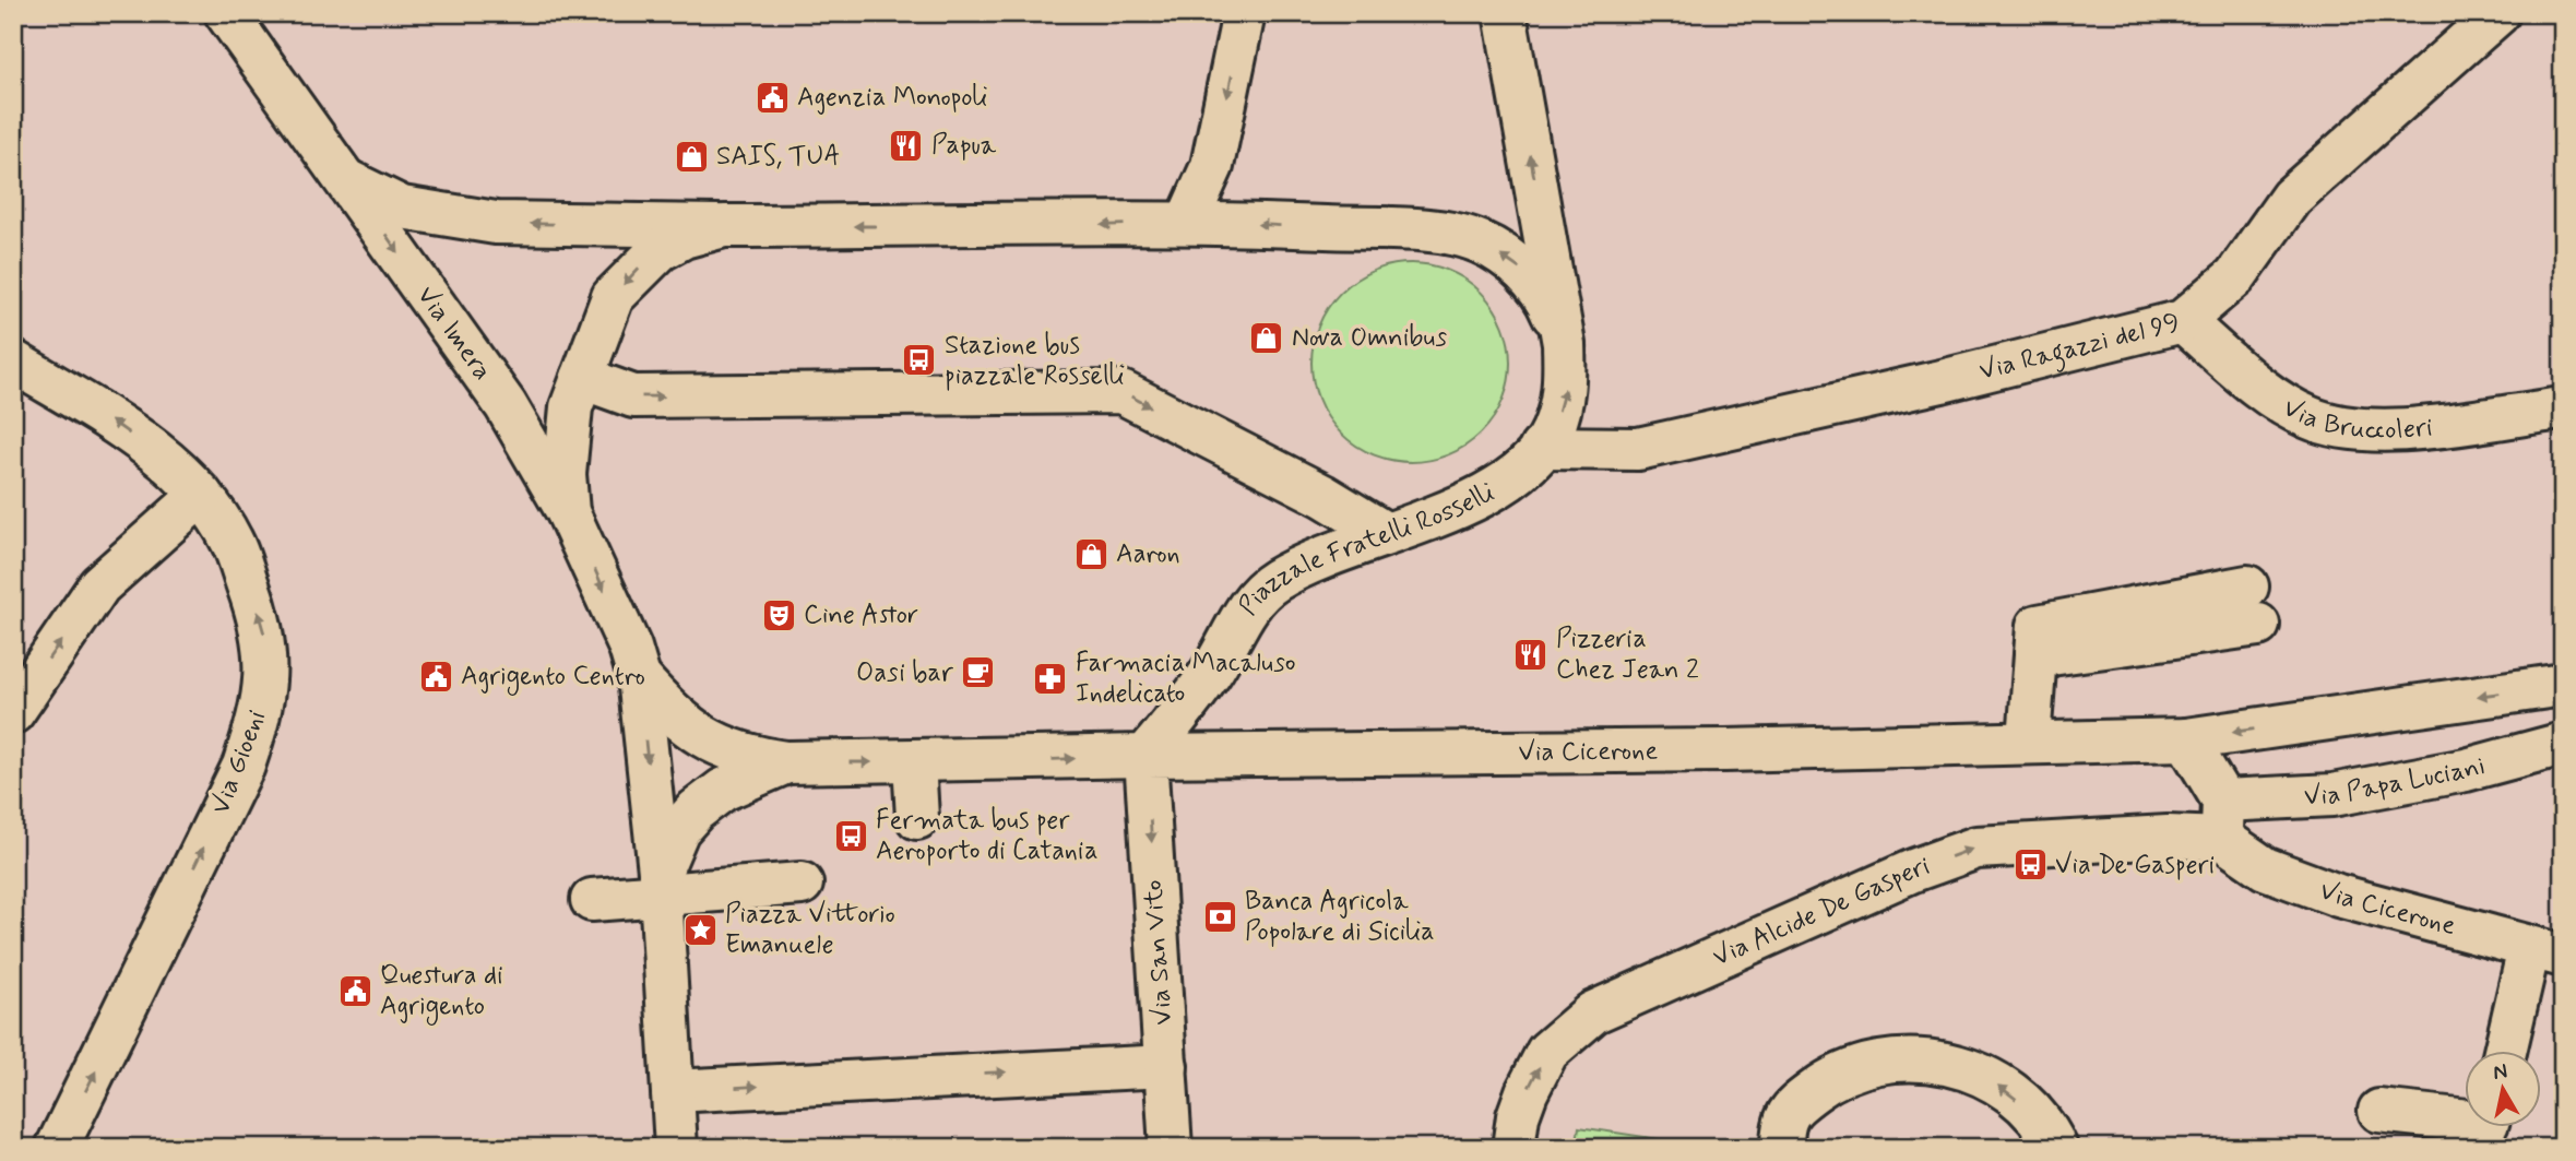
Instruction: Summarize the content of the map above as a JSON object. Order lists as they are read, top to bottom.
{
  "streets": {
    "street": [
      "Via Imera",
      "Via Ragazzi del 99",
      "Via Bruccoleri",
      "Piazzale Fratelli Rosselli",
      "Via Cicerone",
      "Via Gioeni",
      "Via Papa Luciani",
      "Via Alcide De Gasperi",
      "Via San Vito"
    ]
  },
  "crossings": [
    ["Via Ragazzi del 99", "Via Bruccoleri"],
    ["Via Ragazzi del 99", "Piazzale Fratelli Rosselli"],
    ["Piazzale Fratelli Rosselli", "Via Cicerone"],
    ["Piazzale Fratelli Rosselli", "Via San Vito"],
    ["Via Cicerone", "Via Papa Luciani"],
    ["Via Cicerone", "Via Alcide De Gasperi"],
    ["Via Cicerone", "Via San Vito"],
    ["Via Papa Luciani", "Via Alcide De Gasperi"]
  ],
  "one_way": [
    "Via Imera",
    "Via Gioeni",
    "Via Alcide De Gasperi",
    "Via San Vito"
  ],
  "places": {
    "public building": ["Agenzia Monopoli", "Agrigento Centro", "Questura di Agrigento"],
    "restaurant": ["Papua", "Pizzeria Chez Jean 2"],
    "shop": ["SAIS, TUA", "Nova Omnibus", "Aaron"],
    "bus stop": ["Stazione bus piazzale Rosselli", "Fermata bus per Aeroporto di Catania", "Via De Gasperi"],
    "theatre": ["Cine Astor"],
    "cafe": ["Oasi bar"],
    "pharmacy": ["Farmacia Macaluso Indelicato"],
    "bank": ["Banca Agricola Popolare di Sicilia"],
    "place": ["Piazza Vittorio Emanuele"]
  },
  "north": "top"
}
